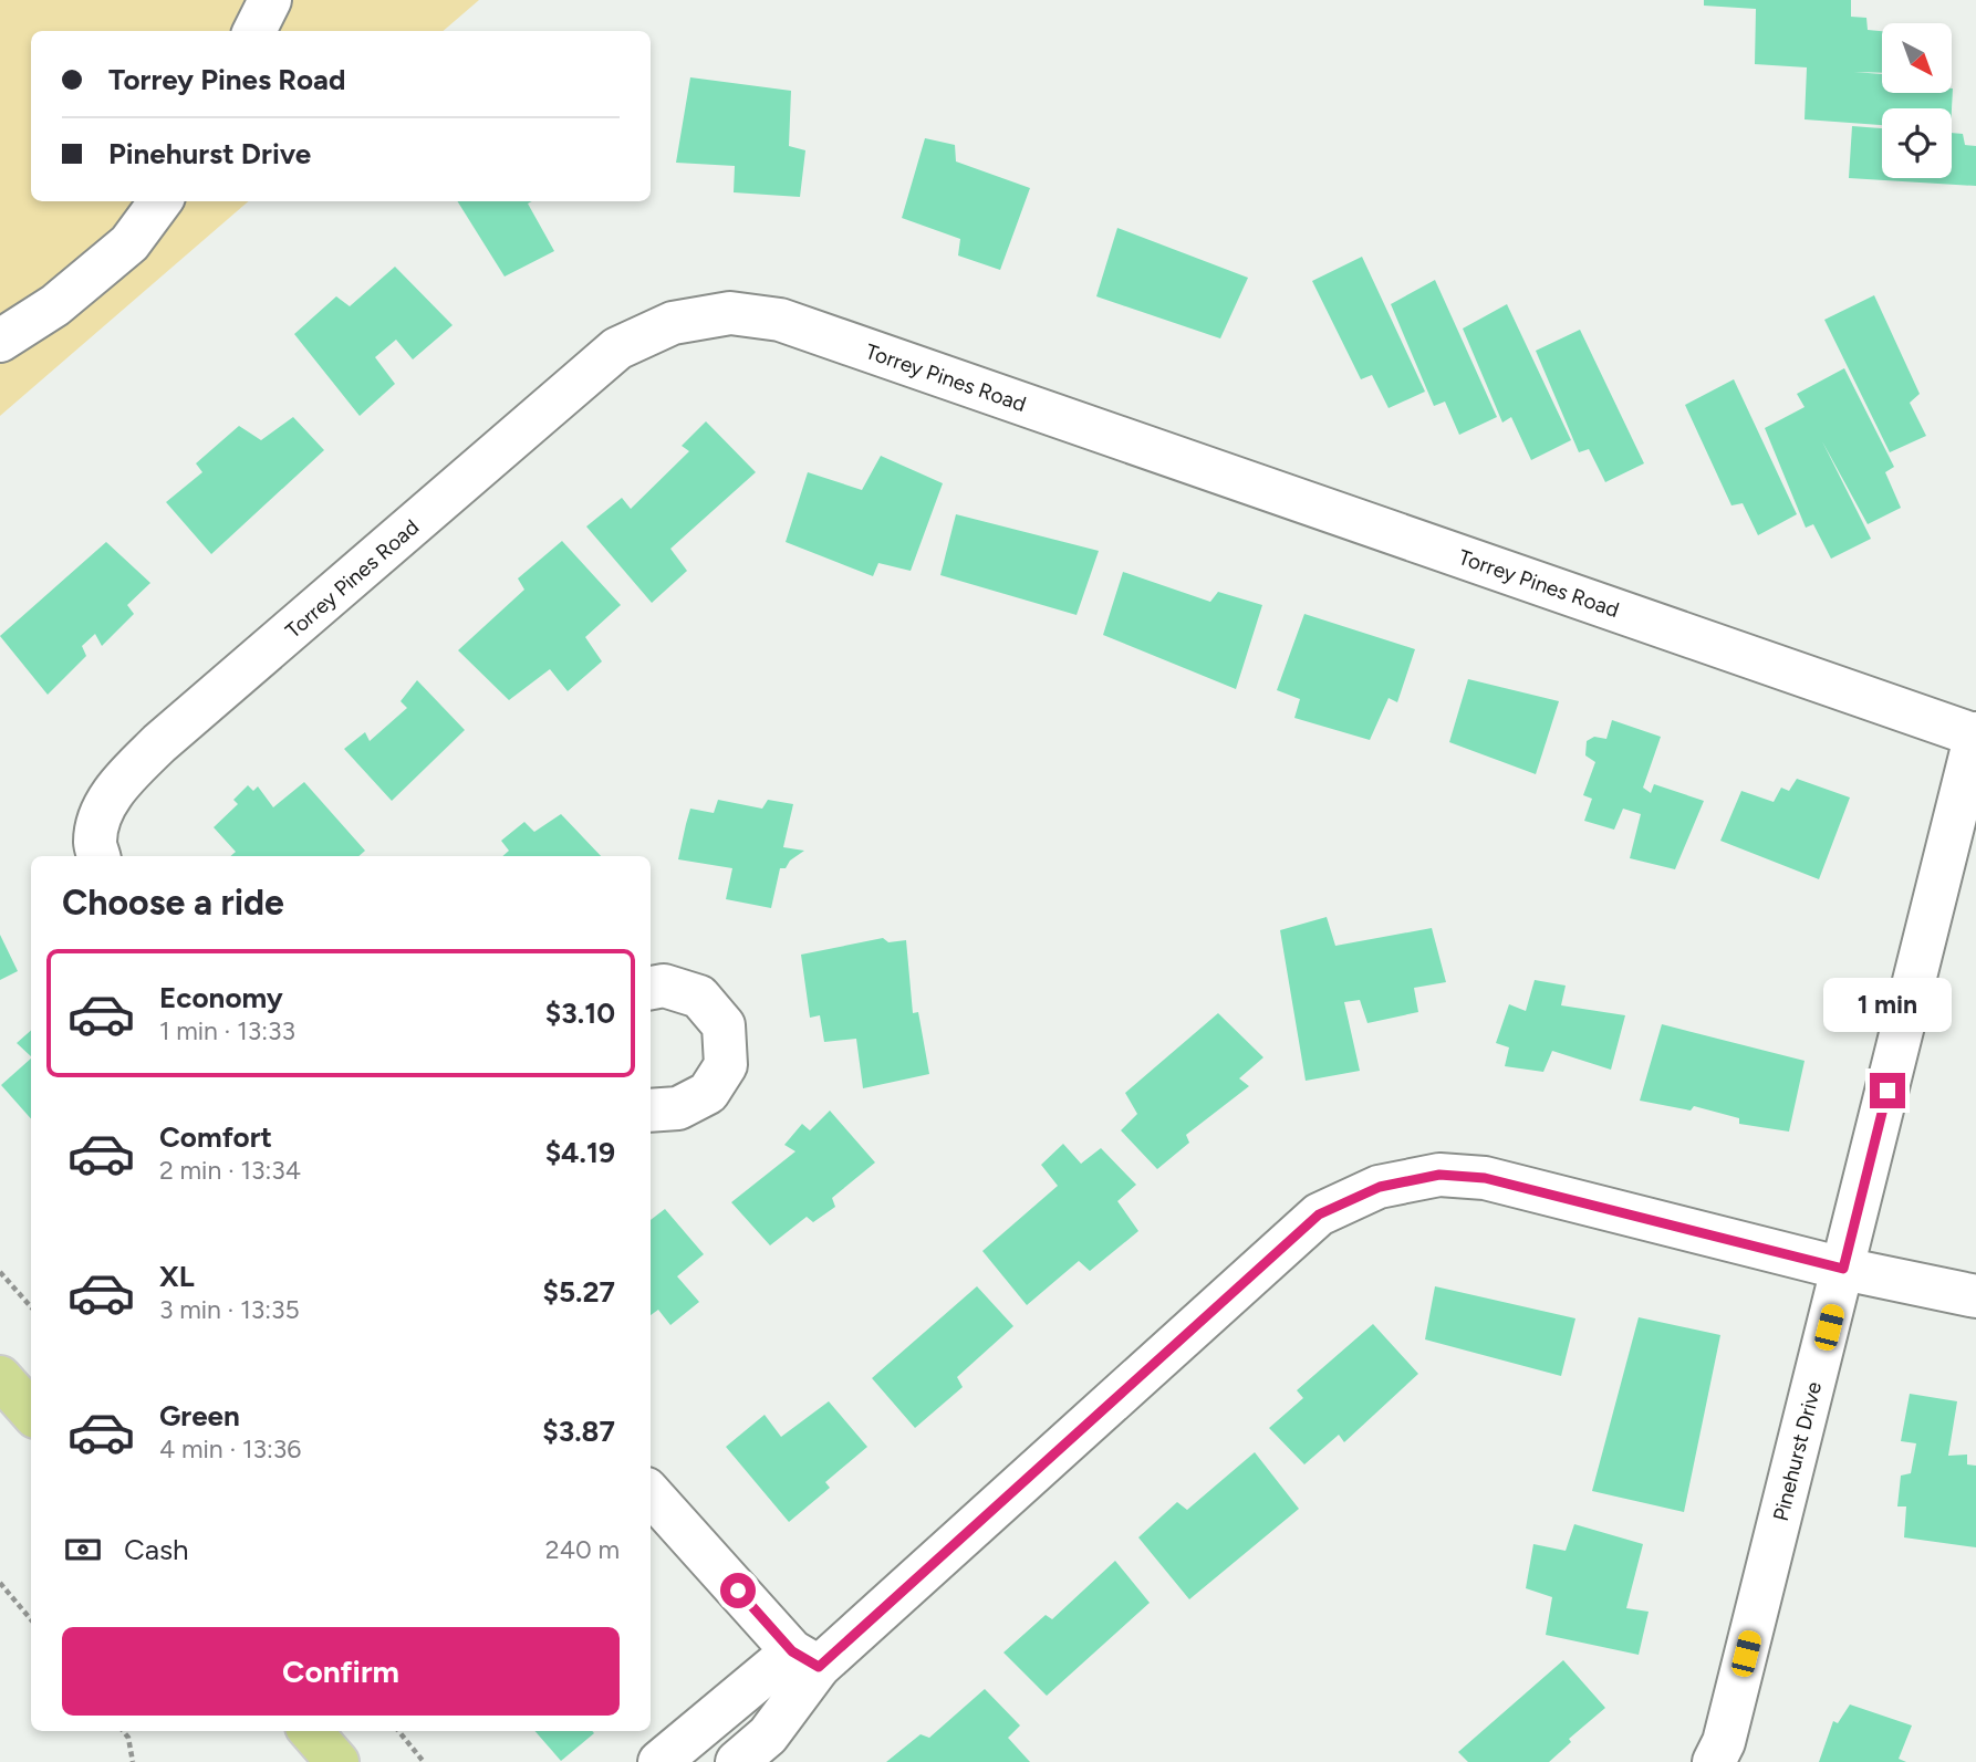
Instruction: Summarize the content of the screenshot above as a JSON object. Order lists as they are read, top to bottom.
{
  "streets": {
    "street": ["Torrey Pines Road", "Pinehurst Drive"]
  },
  "crossings": [
    ["Torrey Pines Road", "Pinehurst Drive"]
  ],
  "north": "bottom right",
  "page": {
    "banner": ["Torrey Pines Road", "Pinehurst Drive"],
    "heading": "Choose a ride",
    "list": [
      {
        "name": "Economy",
        "note": "1 min · 13:33",
        "value": "$3.10"
      },
      {
        "name": "Comfort",
        "note": "2 min · 13:34",
        "value": "$4.19"
      },
      {
        "name": "XL",
        "note": "3 min · 13:35",
        "value": "$5.27"
      },
      {
        "name": "Green",
        "note": "4 min · 13:36",
        "value": "$3.87"
      }
    ],
    "bubble": "1 min",
    "pay": ["Cash", "240 m"],
    "buttons": "Confirm"
  }
}
